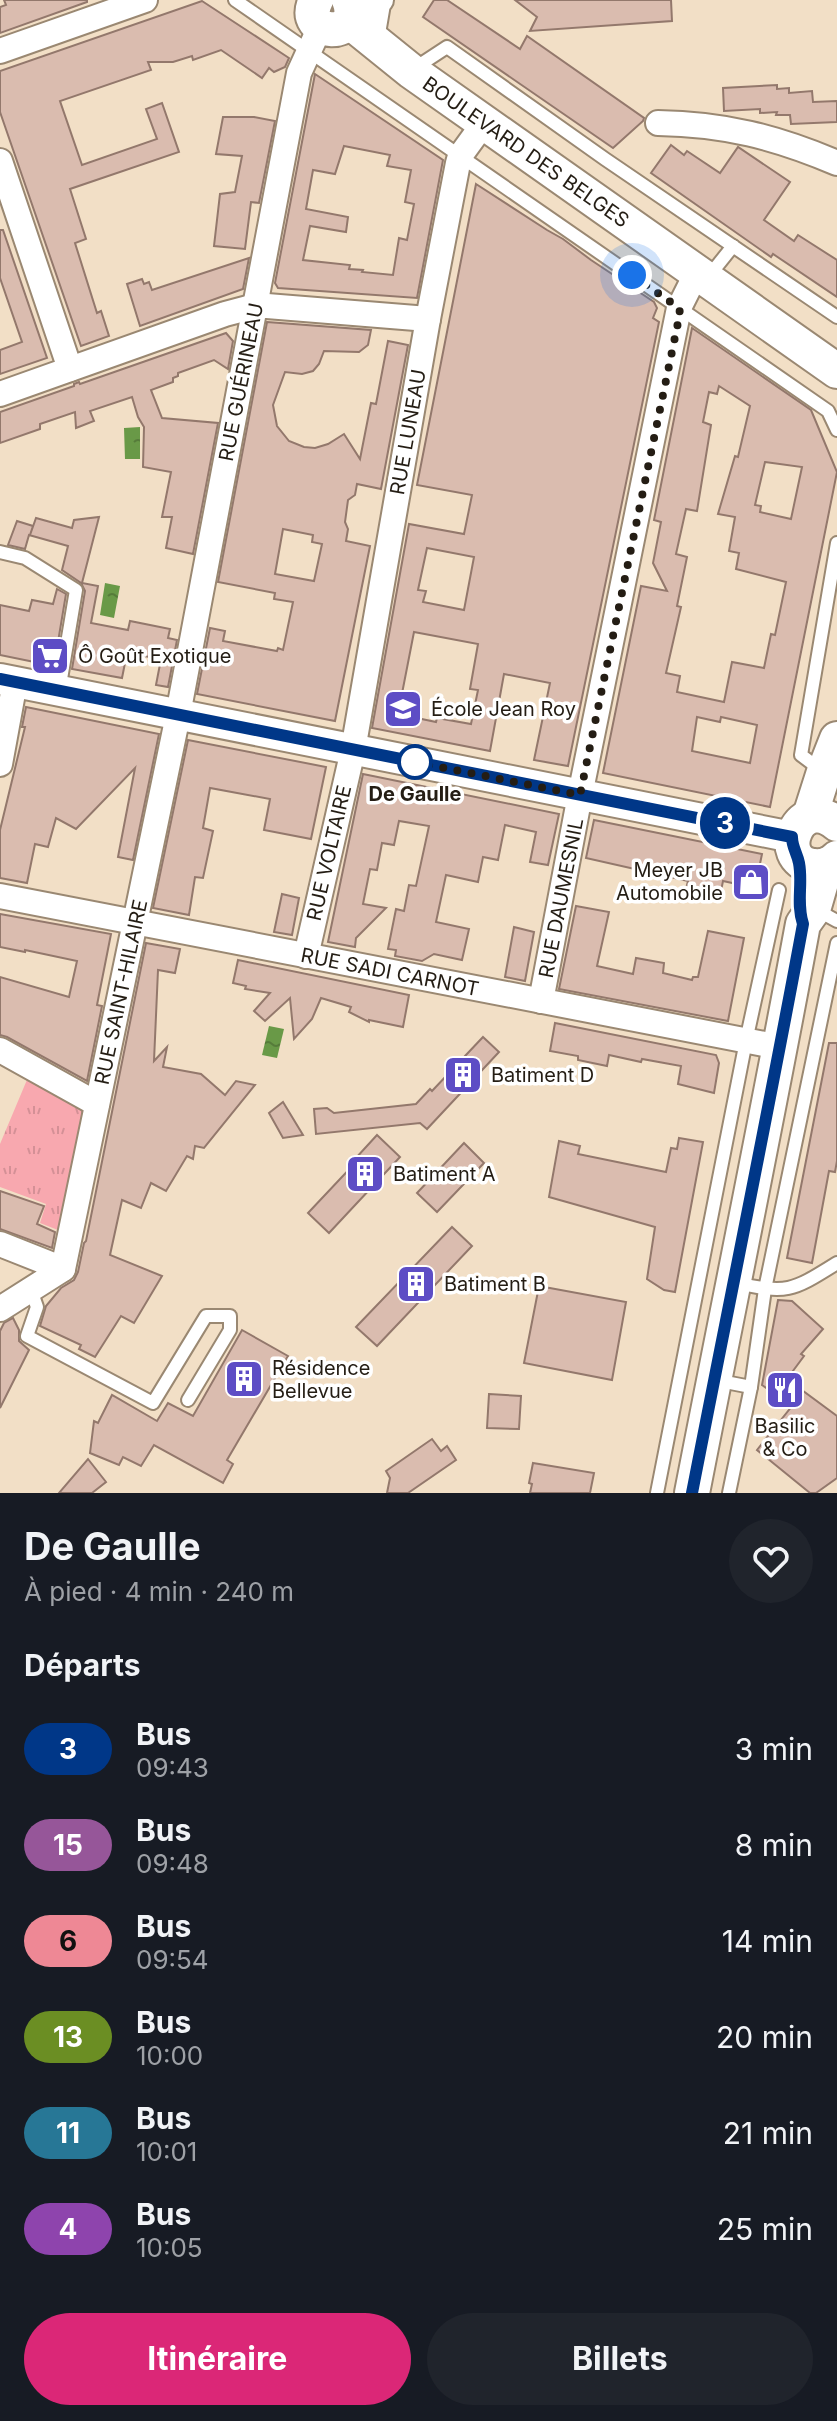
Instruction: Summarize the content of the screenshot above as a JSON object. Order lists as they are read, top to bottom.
{
  "streets": {
    "main road": ["BOULEVARD DES BELGES"],
    "street": [
      "RUE GUÉRINEAU",
      "RUE LUNEAU",
      "RUE VOLTAIRE",
      "RUE DAUMESNIL",
      "RUE SADI CARNOT",
      "RUE SAINT-HILAIRE"
    ]
  },
  "crossings": [
    ["BOULEVARD DES BELGES", "RUE GUÉRINEAU"],
    ["BOULEVARD DES BELGES", "RUE LUNEAU"],
    ["BOULEVARD DES BELGES", "RUE DAUMESNIL"],
    ["RUE GUÉRINEAU", "RUE SAINT-HILAIRE"],
    ["RUE LUNEAU", "RUE VOLTAIRE"],
    ["RUE VOLTAIRE", "RUE SADI CARNOT"],
    ["RUE DAUMESNIL", "RUE SADI CARNOT"],
    ["RUE SADI CARNOT", "RUE SAINT-HILAIRE"]
  ],
  "places": {
    "supermarket": ["Ô Goût Exotique"],
    "school or university": ["École Jean Roy"],
    "other": ["De Gaulle"],
    "shop": ["Meyer JB Automobile"],
    "building": [
      "Batiment D",
      "Batiment A",
      "Batiment B",
      "Résidence Bellevue"
    ],
    "restaurant": ["Basilic & Co"]
  },
  "lines": ["bus line 3"],
  "page": {
    "on_map": "3",
    "heading": [
      ["De Gaulle", "À pied · 4 min · 240 m"],
      "Départs"
    ],
    "list": [
      {
        "mark": "3",
        "name": "Bus",
        "note": "09:43",
        "value": "3 min"
      },
      {
        "mark": "15",
        "name": "Bus",
        "note": "09:48",
        "value": "8 min"
      },
      {
        "mark": "6",
        "name": "Bus",
        "note": "09:54",
        "value": "14 min"
      },
      {
        "mark": "13",
        "name": "Bus",
        "note": "10:00",
        "value": "20 min"
      },
      {
        "mark": "11",
        "name": "Bus",
        "note": "10:01",
        "value": "21 min"
      },
      {
        "mark": "4",
        "name": "Bus",
        "note": "10:05",
        "value": "25 min"
      }
    ],
    "buttons": ["Itinéraire", "Billets"]
  }
}
